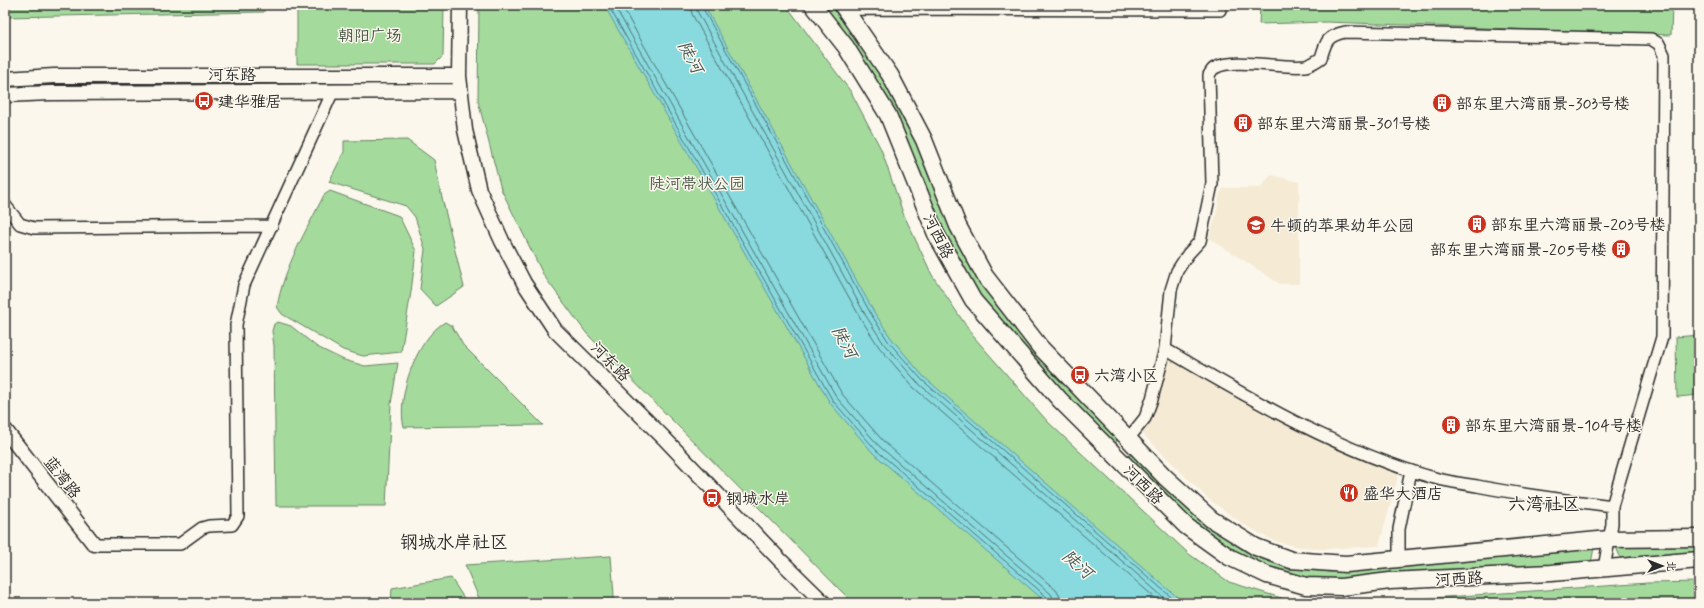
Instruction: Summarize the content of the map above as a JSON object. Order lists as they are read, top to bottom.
{
  "streets": {
    "main road": ["河西路"],
    "street": ["河东路", "蓝湾路"]
  },
  "districts": ["六湾社区", "钢城水岸社区"],
  "water": ["陡河"],
  "parks": ["朝阳广场", "陡河带状公园"],
  "places": {
    "bus stop": ["建华雅居", "六湾小区", "钢城水岸"],
    "building": [
      "部东里六湾丽景-303号楼",
      "部东里六湾丽景-301号楼",
      "部东里六湾丽景-203号楼",
      "部东里六湾丽景-205号楼",
      "部东里六湾丽景-104号楼"
    ],
    "school or university": ["牛顿的苹果幼年公园"],
    "restaurant": ["盛华大酒店"]
  },
  "north": "right"
}
